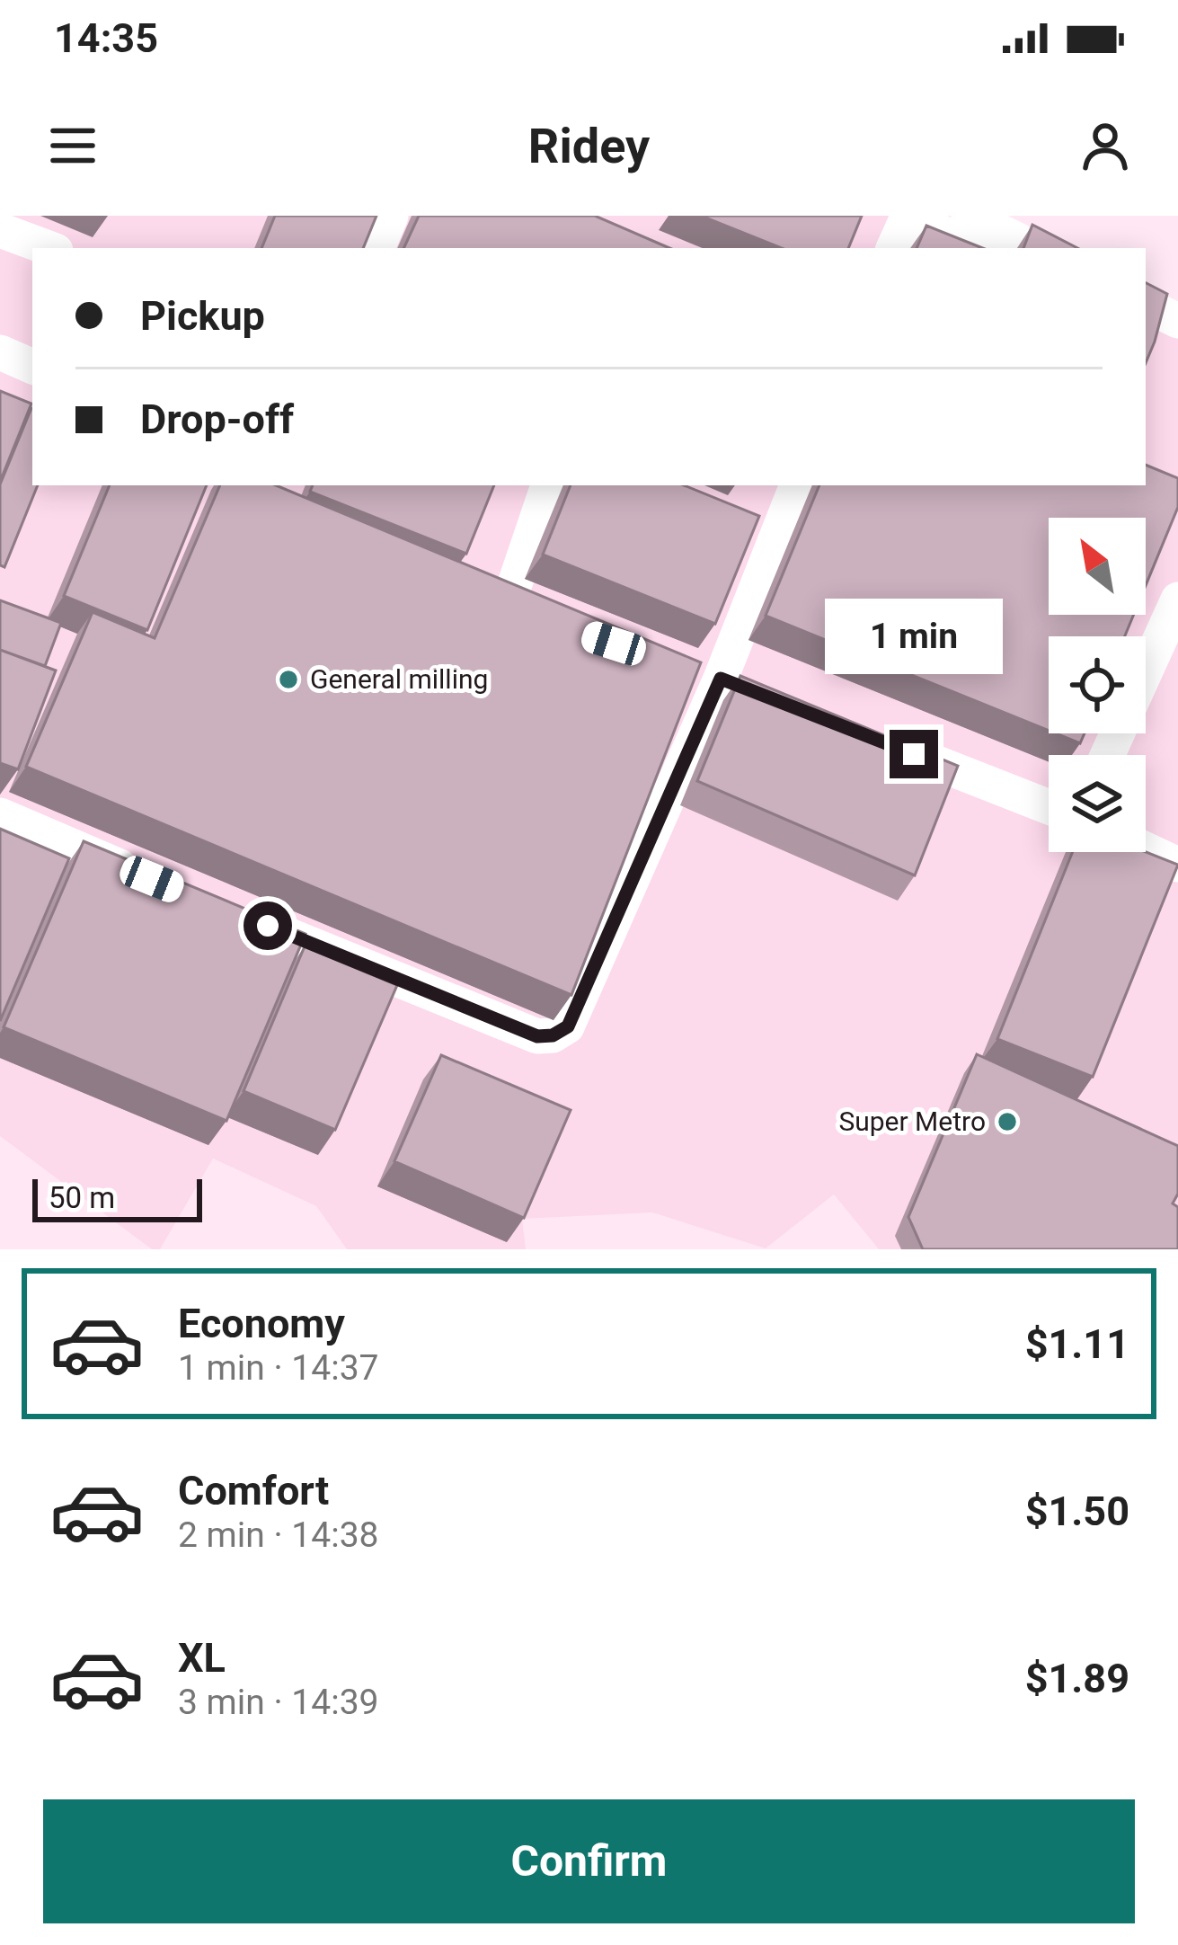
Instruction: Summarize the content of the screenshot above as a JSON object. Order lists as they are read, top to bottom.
{
  "places": ["General milling", "Super Metro"],
  "scale_bar": "50 m",
  "north": "top left",
  "page": {
    "status": "14:35",
    "header": "Ridey",
    "banner": ["Pickup", "Drop-off"],
    "bubble": "1 min",
    "scale": "50 m",
    "list": [
      {
        "name": "Economy",
        "note": "1 min · 14:37",
        "value": "$1.11"
      },
      {
        "name": "Comfort",
        "note": "2 min · 14:38",
        "value": "$1.50"
      },
      {
        "name": "XL",
        "note": "3 min · 14:39",
        "value": "$1.89"
      }
    ],
    "buttons": "Confirm"
  }
}
